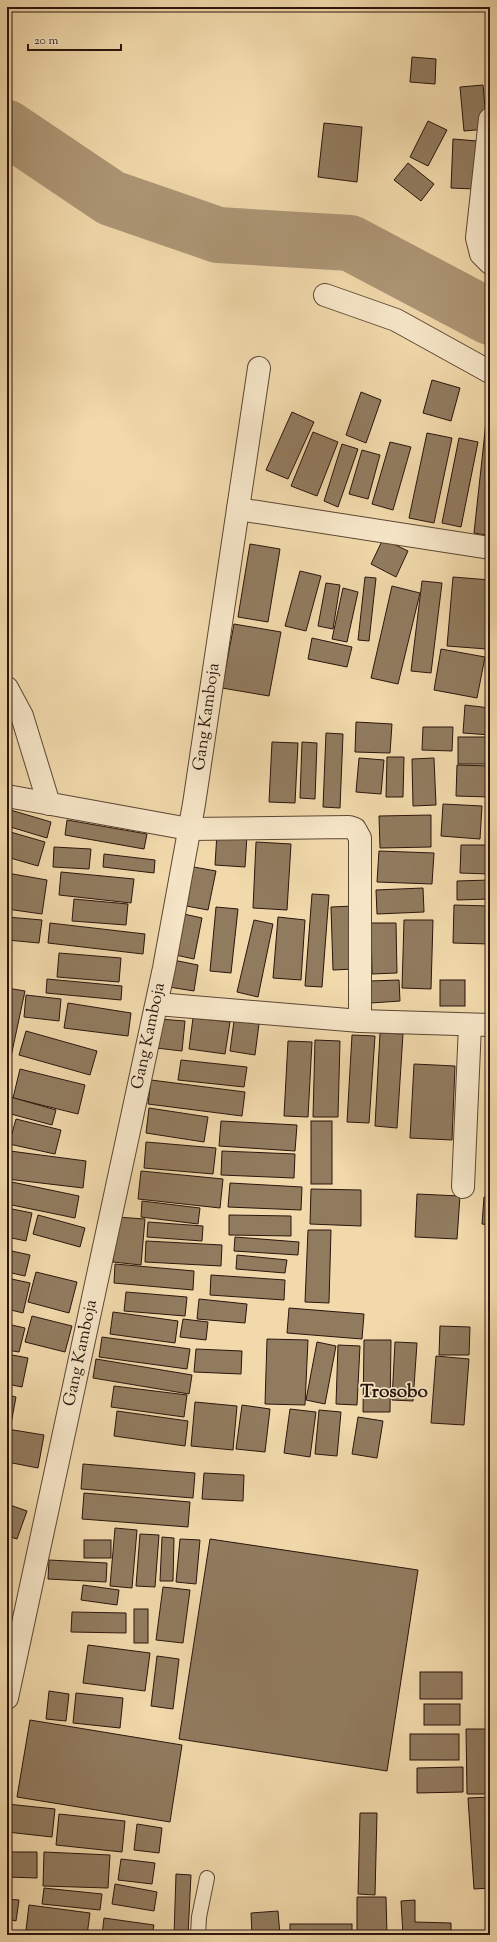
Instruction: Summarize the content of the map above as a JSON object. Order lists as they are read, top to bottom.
{
  "streets": {
    "street": ["Gang Kamboja"]
  },
  "districts": ["Trosobo"],
  "scale_bar": "20 m"
}
